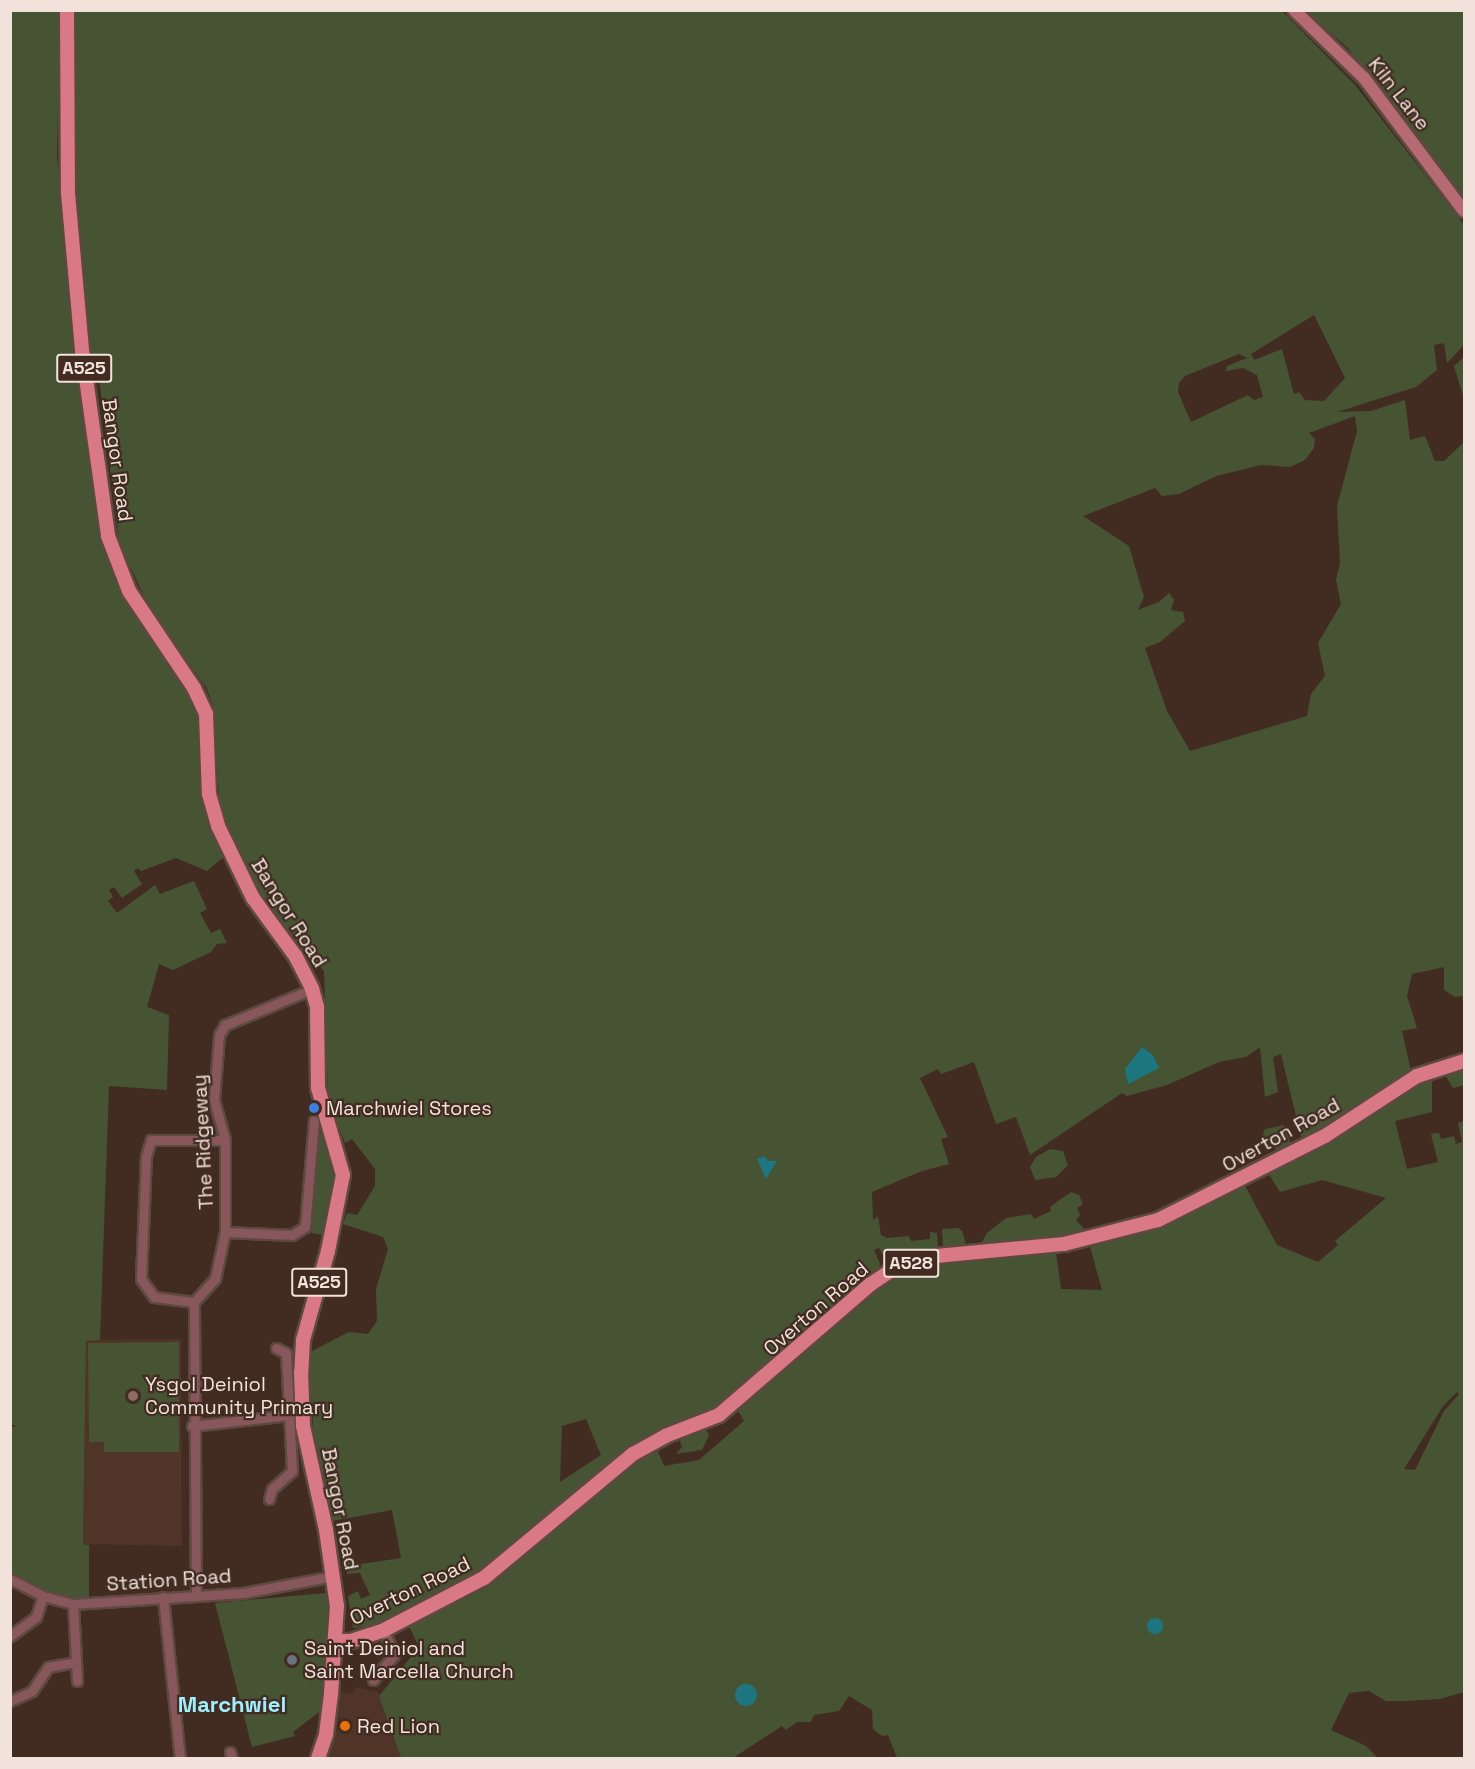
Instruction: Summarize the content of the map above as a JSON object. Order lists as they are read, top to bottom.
{
  "streets": {
    "main road": [
      "Kiln Lane",
      "A525",
      "Bangor Road",
      "Overton Road",
      "A528"
    ],
    "street": ["The Ridgeway", "Station Road"]
  },
  "crossings": [
    ["A525", "Bangor Road"],
    ["A525", "Overton Road"],
    ["Bangor Road", "Overton Road"],
    ["Bangor Road", "The Ridgeway"],
    ["Bangor Road", "Station Road"]
  ],
  "districts": ["Marchwiel"],
  "places": [
    "Marchwiel Stores",
    "Ysgol Deiniol Community Primary",
    "Saint Deiniol and Saint Marcella Church",
    "Red Lion"
  ]
}
